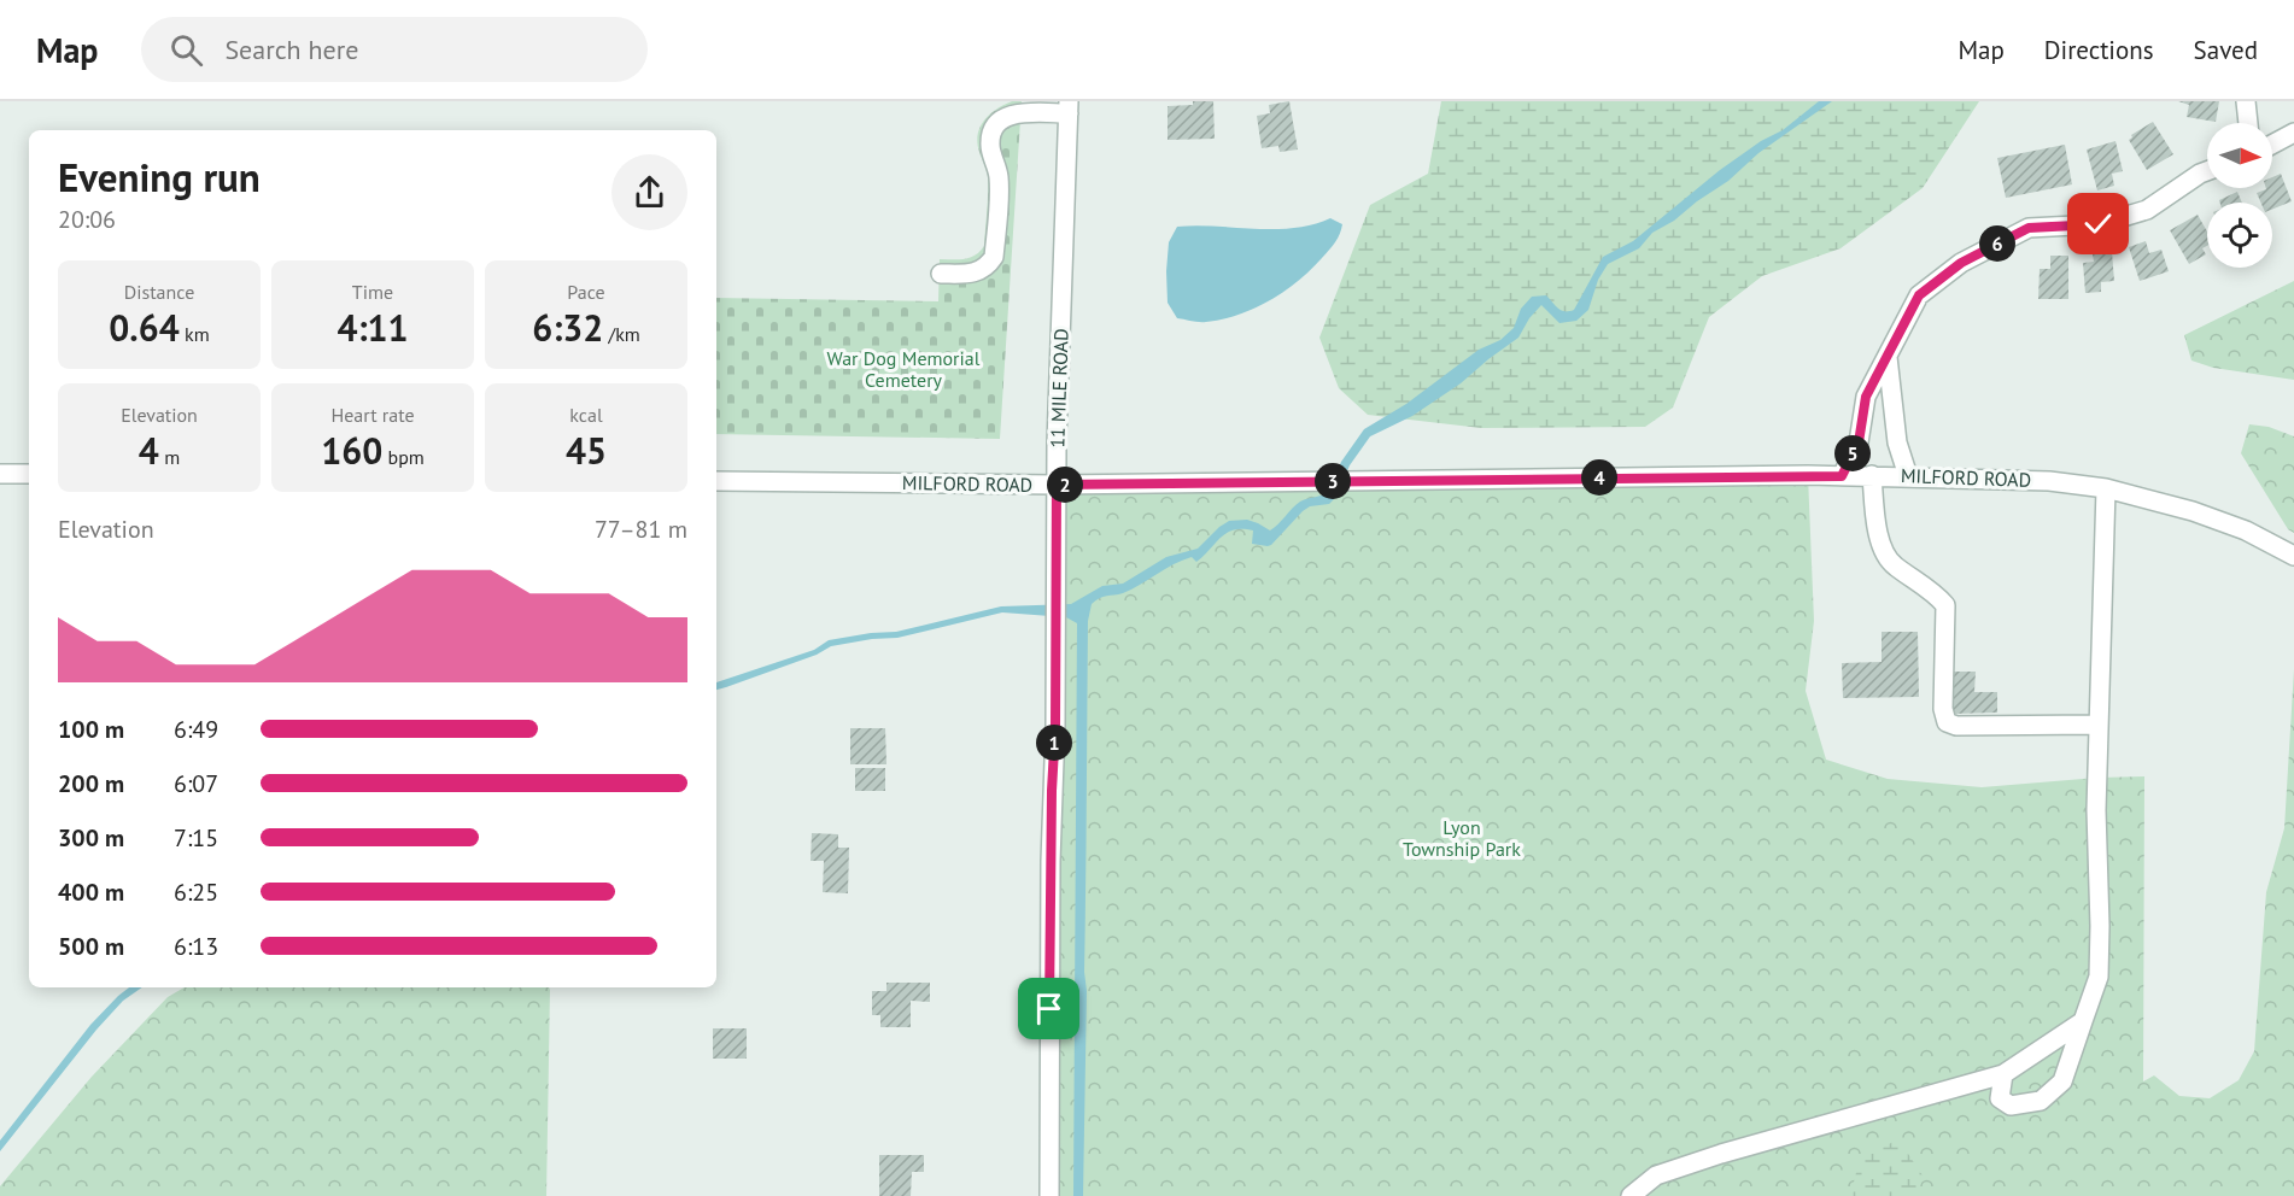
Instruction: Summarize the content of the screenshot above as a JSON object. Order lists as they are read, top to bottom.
{
  "streets": {
    "street": ["11 MILE ROAD", "MILFORD ROAD"]
  },
  "crossings": [
    ["11 MILE ROAD", "MILFORD ROAD"]
  ],
  "parks": ["War Dog Memorial Cemetery", "Lyon Township Park"],
  "north": "right",
  "page": {
    "header": "Map",
    "search": "Search here",
    "nav": ["Map", "Directions", "Saved"],
    "heading": ["Evening run", "20:06"],
    "pins": [
      "6",
      "5",
      "4",
      "3",
      "2",
      "1"
    ],
    "stats": [
      ["Distance", "0.64 km"],
      ["Time", "4:11"],
      ["Pace", "6:32 /km"],
      ["Elevation", "4 m"],
      ["Heart rate", "160 bpm"],
      ["kcal", "45"]
    ],
    "chart": ["Elevation", "77–81 m"],
    "list": [
      {
        "name": "100 m",
        "note": "6:49"
      },
      {
        "name": "200 m",
        "note": "6:07"
      },
      {
        "name": "300 m",
        "note": "7:15"
      },
      {
        "name": "400 m",
        "note": "6:25"
      },
      {
        "name": "500 m",
        "note": "6:13"
      }
    ]
  }
}
